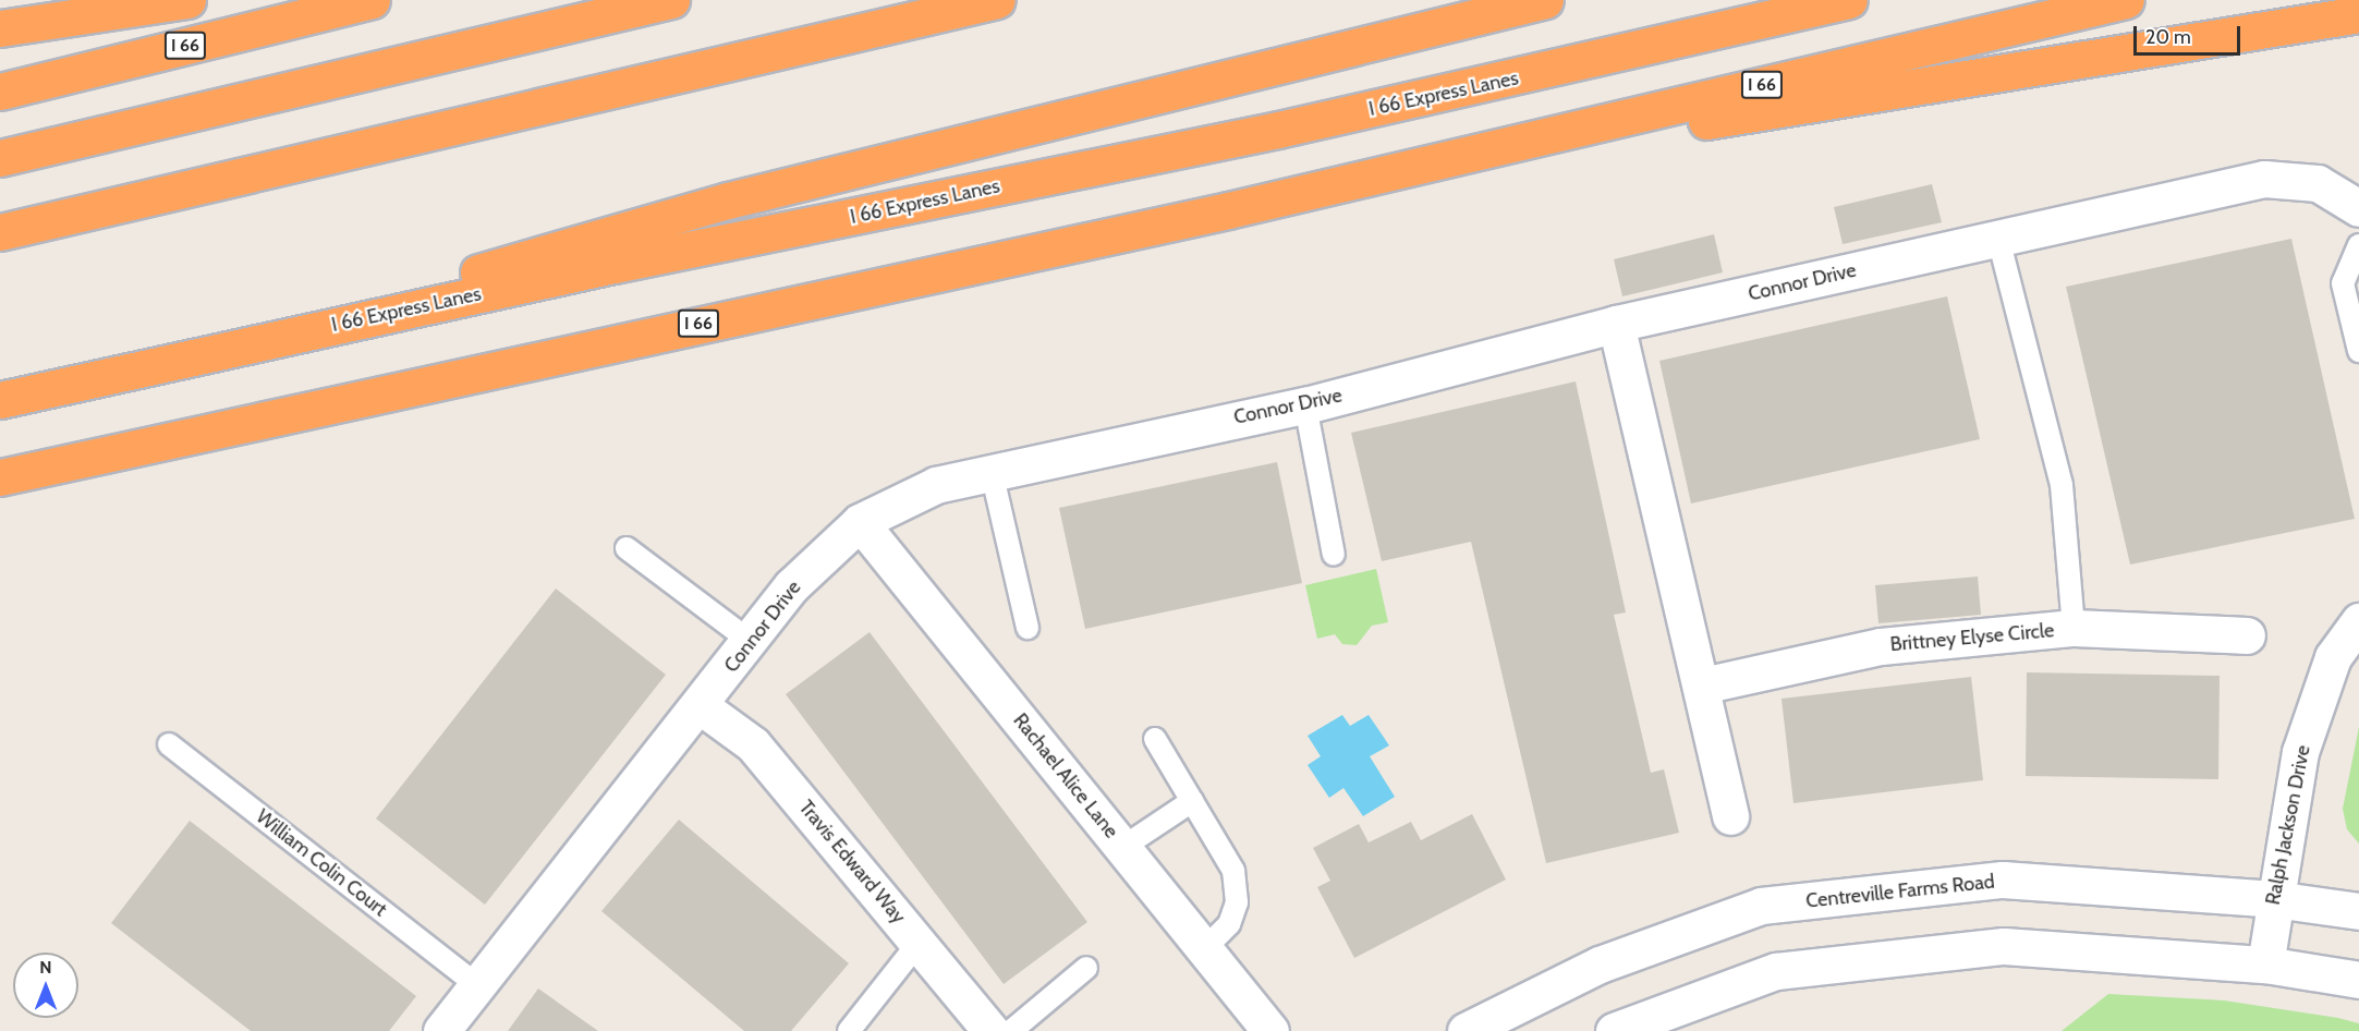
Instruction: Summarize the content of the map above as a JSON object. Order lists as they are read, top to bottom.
{
  "streets": {
    "highway": ["I 66", "I 66 Express Lanes"],
    "street": [
      "Connor Drive",
      "Brittney Elyse Circle",
      "Rachael Alice Lane",
      "Ralph Jackson Drive",
      "Travis Edward Way",
      "Centreville Farms Road"
    ],
    "lane": ["William Colin Court"]
  },
  "crossings": [
    ["Connor Drive", "Rachael Alice Lane"],
    ["Connor Drive", "Travis Edward Way"],
    ["Connor Drive", "William Colin Court"],
    ["Ralph Jackson Drive", "Centreville Farms Road"]
  ],
  "scale_bar": "20 m",
  "north": "top"
}
